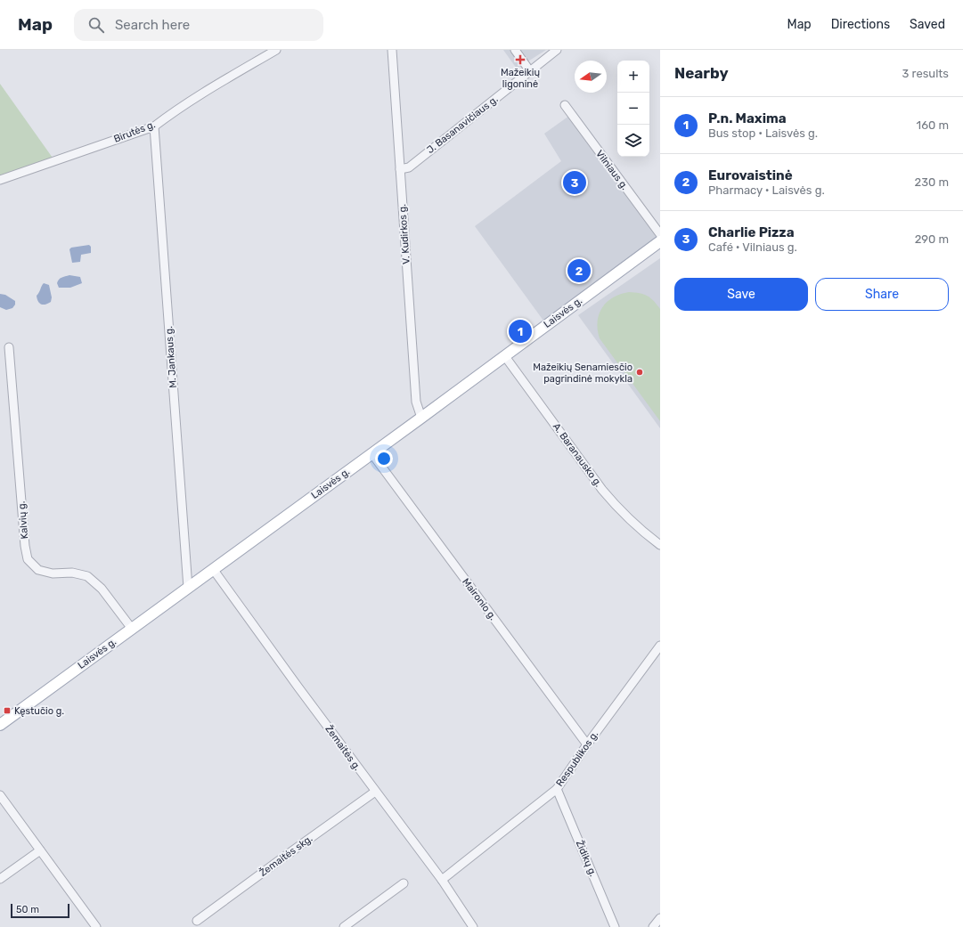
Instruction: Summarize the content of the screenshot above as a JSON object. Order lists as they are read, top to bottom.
{
  "streets": {
    "main road": ["Laisvės g."],
    "street": [
      "J. Basanavičiaus g.",
      "Birutės g.",
      "Vilniaus g.",
      "V. Kudirkos g.",
      "M. Jankaus g.",
      "A. Baranausko g.",
      "Kalvių g.",
      "Maironio g.",
      "Žemaitės g.",
      "Respublikos g.",
      "Žemaitės skg.",
      "Židikų g."
    ]
  },
  "crossings": [
    ["J. Basanavičiaus g.", "V. Kudirkos g."],
    ["Birutės g.", "M. Jankaus g."],
    ["V. Kudirkos g.", "Laisvės g."],
    ["Laisvės g.", "M. Jankaus g."],
    ["Laisvės g.", "A. Baranausko g."],
    ["Laisvės g.", "Kalvių g."],
    ["Laisvės g.", "Maironio g."],
    ["Laisvės g.", "Žemaitės g."],
    ["Maironio g.", "Respublikos g."],
    ["Žemaitės g.", "Respublikos g."],
    ["Žemaitės g.", "Žemaitės skg."],
    ["Respublikos g.", "Židikų g."]
  ],
  "places": {
    "health": ["Mažeikių ligoninė"],
    "other": ["Mažeikių Senamiesčio pagrindinė mokykla"],
    "transit": ["Kęstučio g."]
  },
  "scale_bar": "50 m",
  "north": "left",
  "page": {
    "header": "Map",
    "search": "Search here",
    "nav": ["Map", "Directions", "Saved"],
    "heading": ["Nearby", "3 results"],
    "map_buttons": ["+", "−"],
    "list": [
      {
        "mark": "1",
        "name": "P.n. Maxima",
        "note": "Bus stop · Laisvės g.",
        "value": "160 m"
      },
      {
        "mark": "2",
        "name": "Eurovaistinė",
        "note": "Pharmacy · Laisvės g.",
        "value": "230 m"
      },
      {
        "mark": "3",
        "name": "Charlie Pizza",
        "note": "Café · Vilniaus g.",
        "value": "290 m"
      }
    ],
    "pins": ["3", "2", "1"],
    "buttons": ["Save", "Share"],
    "scale": "50 m"
  }
}
